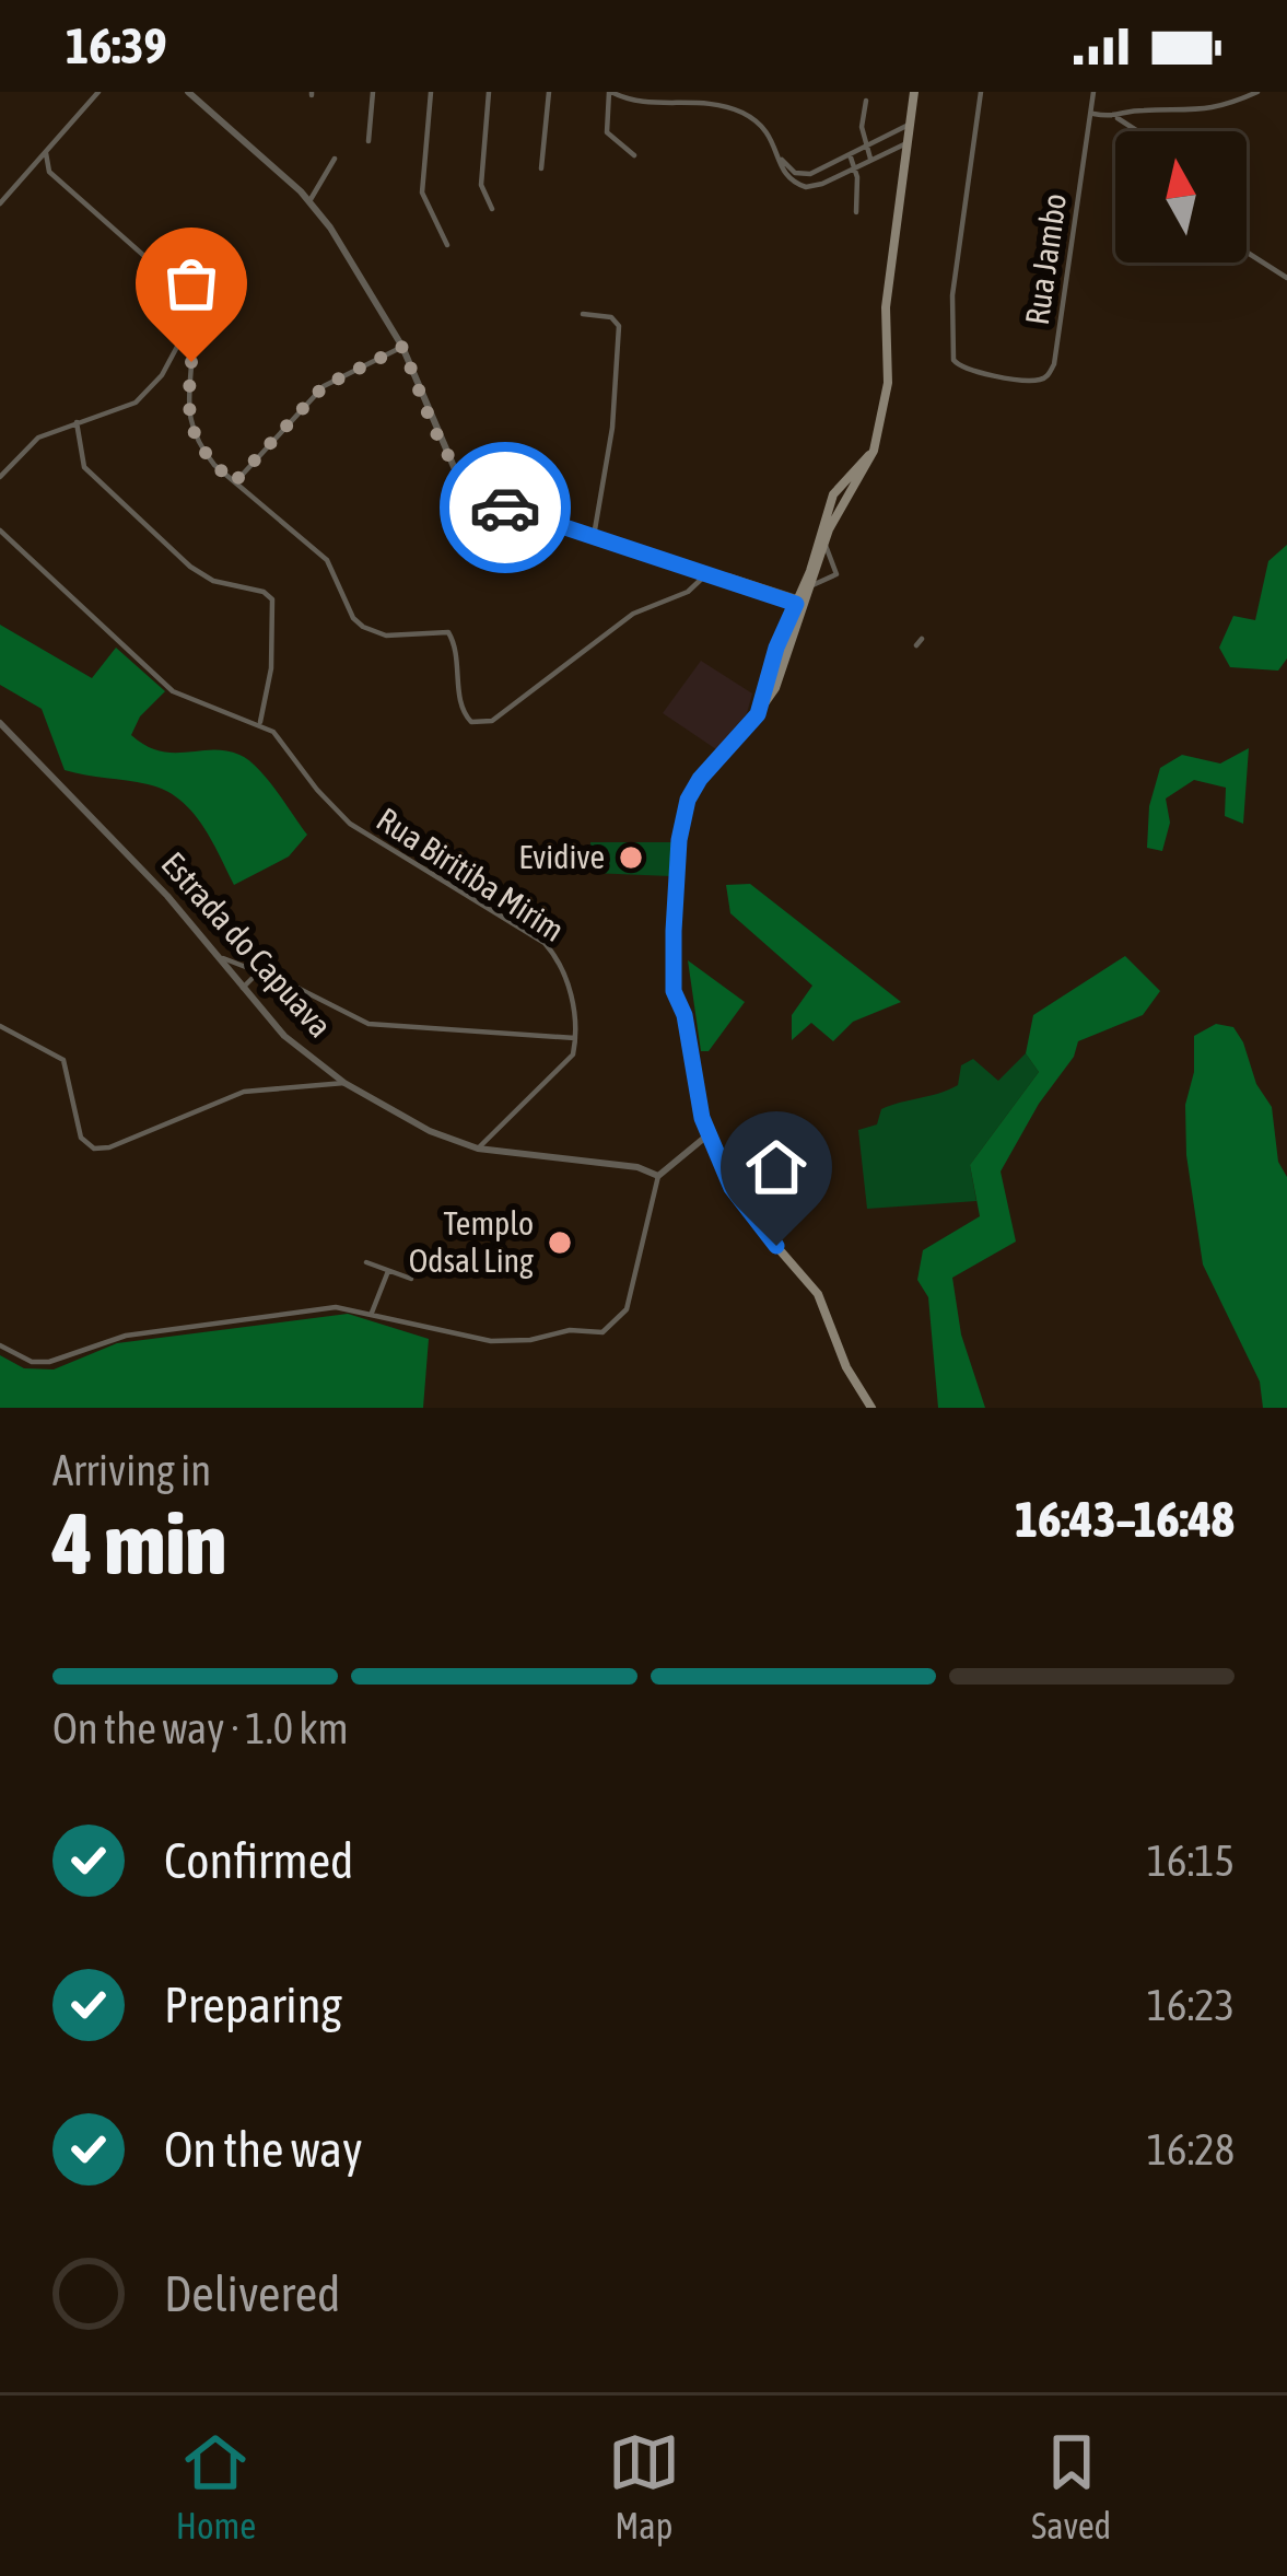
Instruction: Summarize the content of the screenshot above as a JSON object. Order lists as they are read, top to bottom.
{
  "streets": {
    "street": ["Rua Jambo", "Rua Biritiba Mirim", "Estrada do Capuava"]
  },
  "places": ["Evidive", "Templo Odsal Ling"],
  "north": "top",
  "page": {
    "status": "16:39",
    "heading": ["4 min", "Arriving in", "16:43–16:48"],
    "bar": "On the way · 1.0 km",
    "list": [
      ["Confirmed", "16:15"],
      ["Preparing", "16:23"],
      ["On the way", "16:28"],
      "Delivered"
    ],
    "tabs": ["Home", "Map", "Saved"]
  }
}
